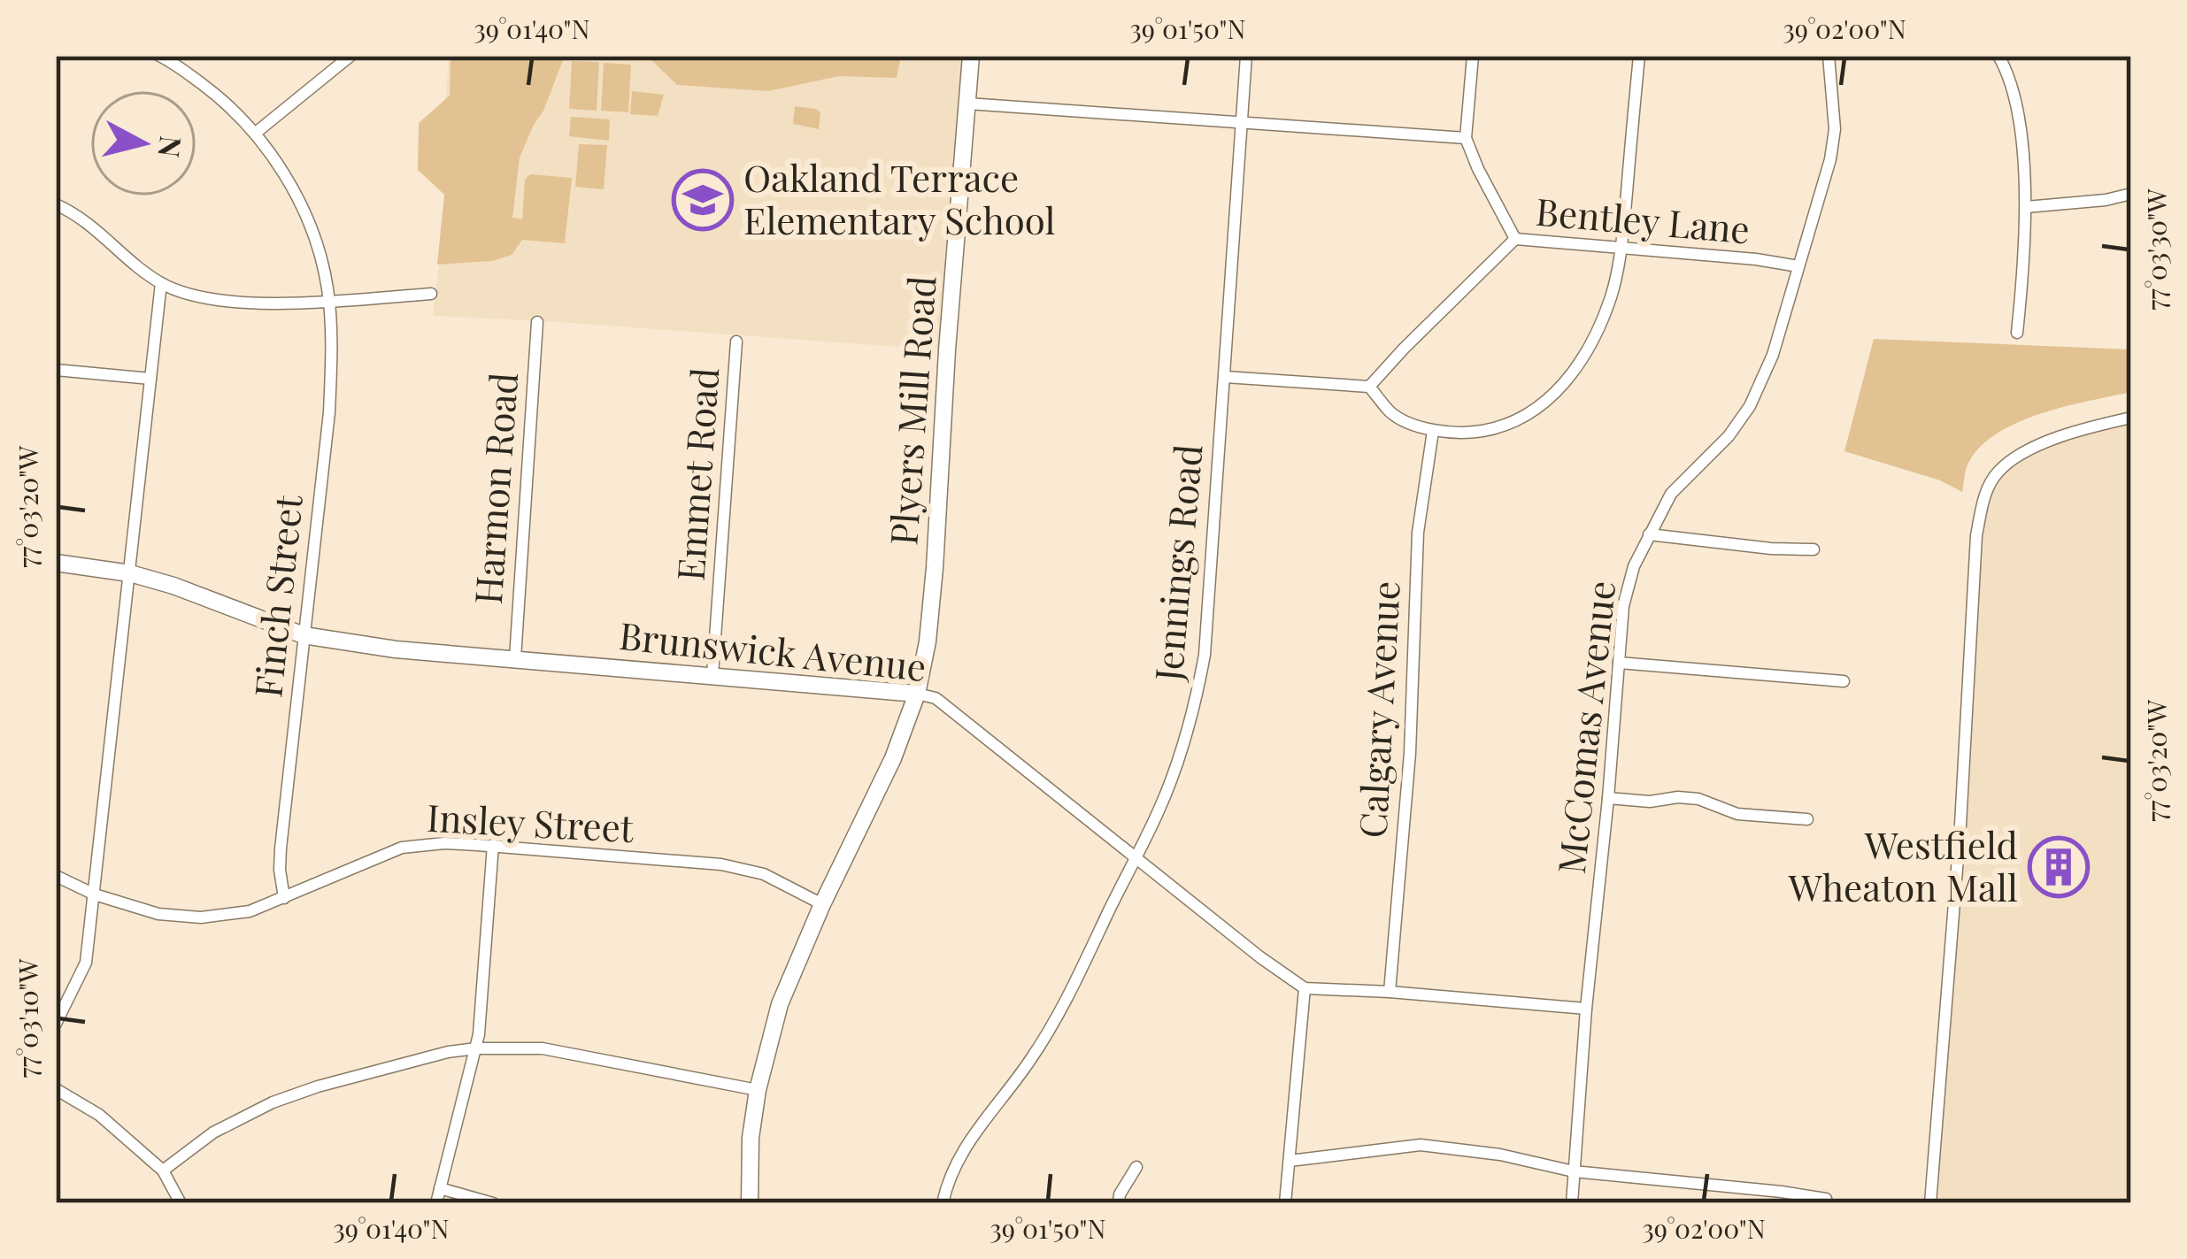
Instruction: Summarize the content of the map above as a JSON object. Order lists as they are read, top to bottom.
{
  "streets": {
    "street": [
      "Bentley Lane",
      "Plyers Mill Road",
      "Emmet Road",
      "Harmon Road",
      "Jennings Road",
      "Finch Street",
      "Brunswick Avenue",
      "Calgary Avenue",
      "McComas Avenue",
      "Insley Street"
    ]
  },
  "crossings": [
    ["Bentley Lane", "McComas Avenue"],
    ["Plyers Mill Road", "Brunswick Avenue"],
    ["Plyers Mill Road", "Insley Street"],
    ["Emmet Road", "Brunswick Avenue"],
    ["Harmon Road", "Brunswick Avenue"],
    ["Jennings Road", "Brunswick Avenue"],
    ["Finch Street", "Brunswick Avenue"],
    ["Finch Street", "Insley Street"]
  ],
  "places": {
    "school or university": ["Oakland Terrace Elementary School"],
    "building": ["Westfield Wheaton Mall"]
  },
  "north": "right",
  "coordinates": [
    "39°01'40\"N",
    "39°01'50\"N",
    "39°02'00\"N",
    "77°03'30\"W",
    "77°03'20\"W",
    "77°03'10\"W"
  ]
}
